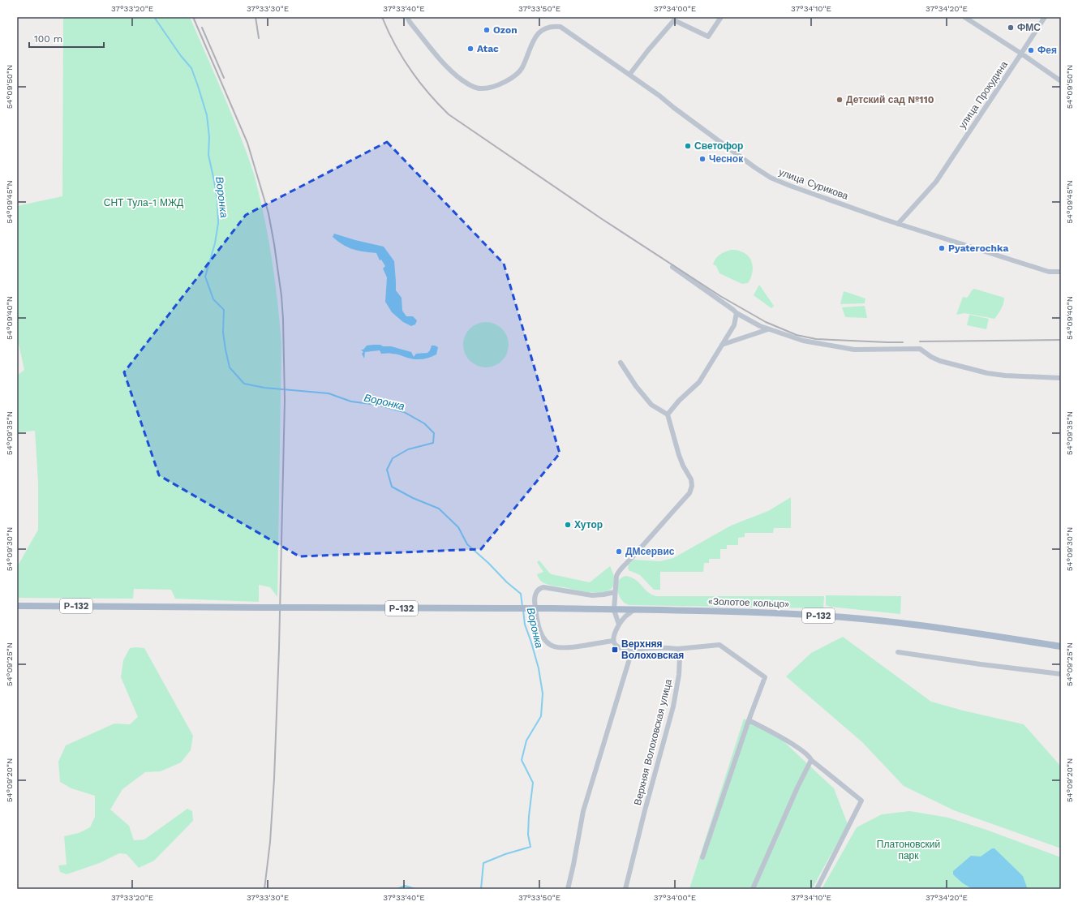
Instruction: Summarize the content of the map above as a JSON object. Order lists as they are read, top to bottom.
{
  "streets": {
    "main road": ["«Золотое кольцо»", "Р-132"],
    "street": ["улица Прокудина", "улица Сурикова", "Верхняя Волоховская улица"]
  },
  "crossings": [
    ["улица Прокудина", "улица Сурикова"]
  ],
  "water": ["Воронка"],
  "parks": ["СНТ Тула-1 МЖД", "Платоновский парк"],
  "places": {
    "other": [
      "ФМС",
      "Ozon",
      "Atac",
      "Фея",
      "Детский сад №110",
      "Светофор",
      "Чеснок",
      "Pyaterochka",
      "Хутор",
      "ДМсервис"
    ],
    "transit": ["Верхняя Волоховская"]
  },
  "scale_bar": "100 m",
  "coordinates": [
    "37°33'20\"E",
    "37°33'30\"E",
    "37°33'40\"E",
    "37°33'50\"E",
    "37°34'00\"E",
    "37°34'10\"E",
    "37°34'20\"E",
    "54°09'50\"N",
    "54°09'45\"N",
    "54°09'40\"N",
    "54°09'35\"N",
    "54°09'30\"N",
    "54°09'25\"N",
    "54°09'20\"N"
  ]
}
